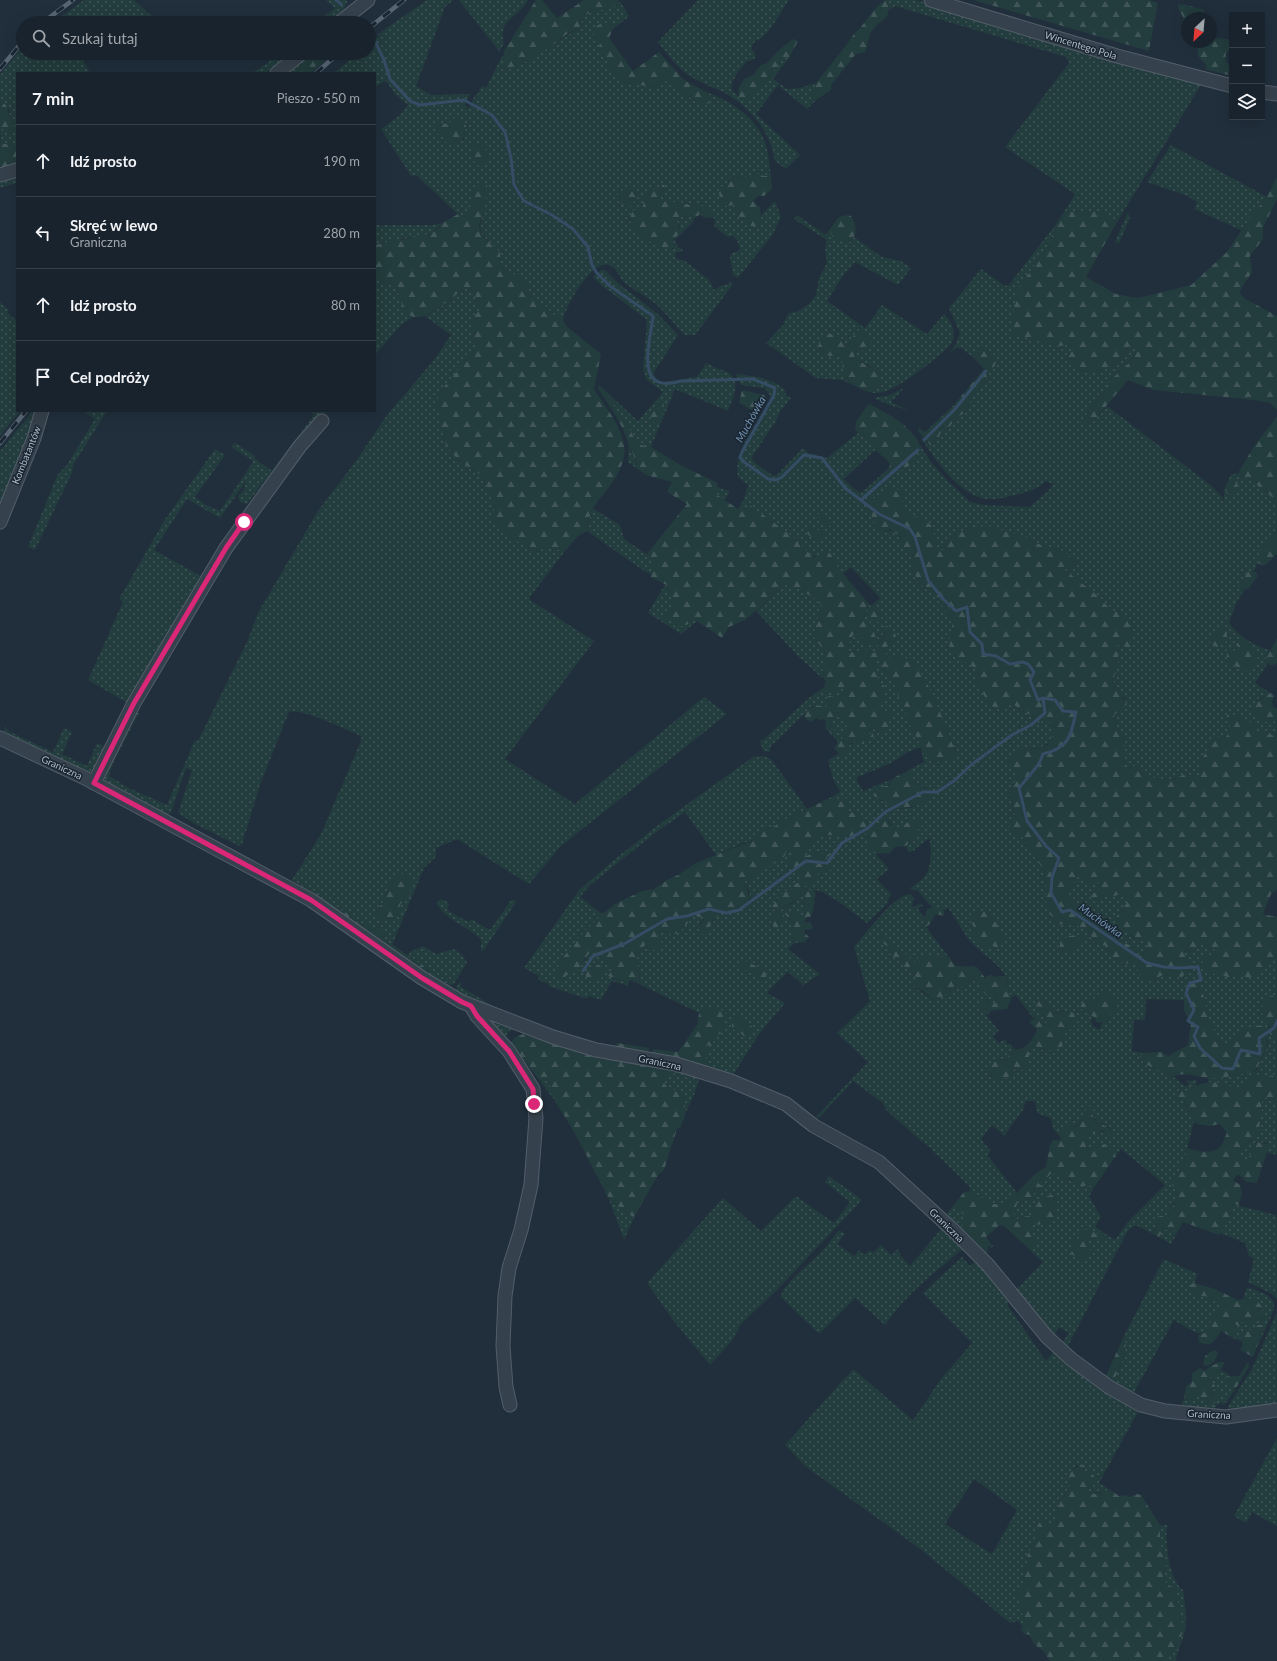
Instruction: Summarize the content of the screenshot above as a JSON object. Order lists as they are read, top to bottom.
{
  "streets": {
    "street": ["Wincentego Pola", "Kombatantów", "Graniczna"]
  },
  "water": ["Muchówka"],
  "north": "bottom left",
  "page": {
    "map_buttons": ["+", "−"],
    "search": "Szukaj tutaj",
    "heading": ["7 min", "Pieszo · 550 m"],
    "list": [
      ["Idź prosto", "190 m"],
      ["Skręć w lewo", "Graniczna", "280 m"],
      ["Idź prosto", "80 m"],
      "Cel podróży"
    ]
  }
}
